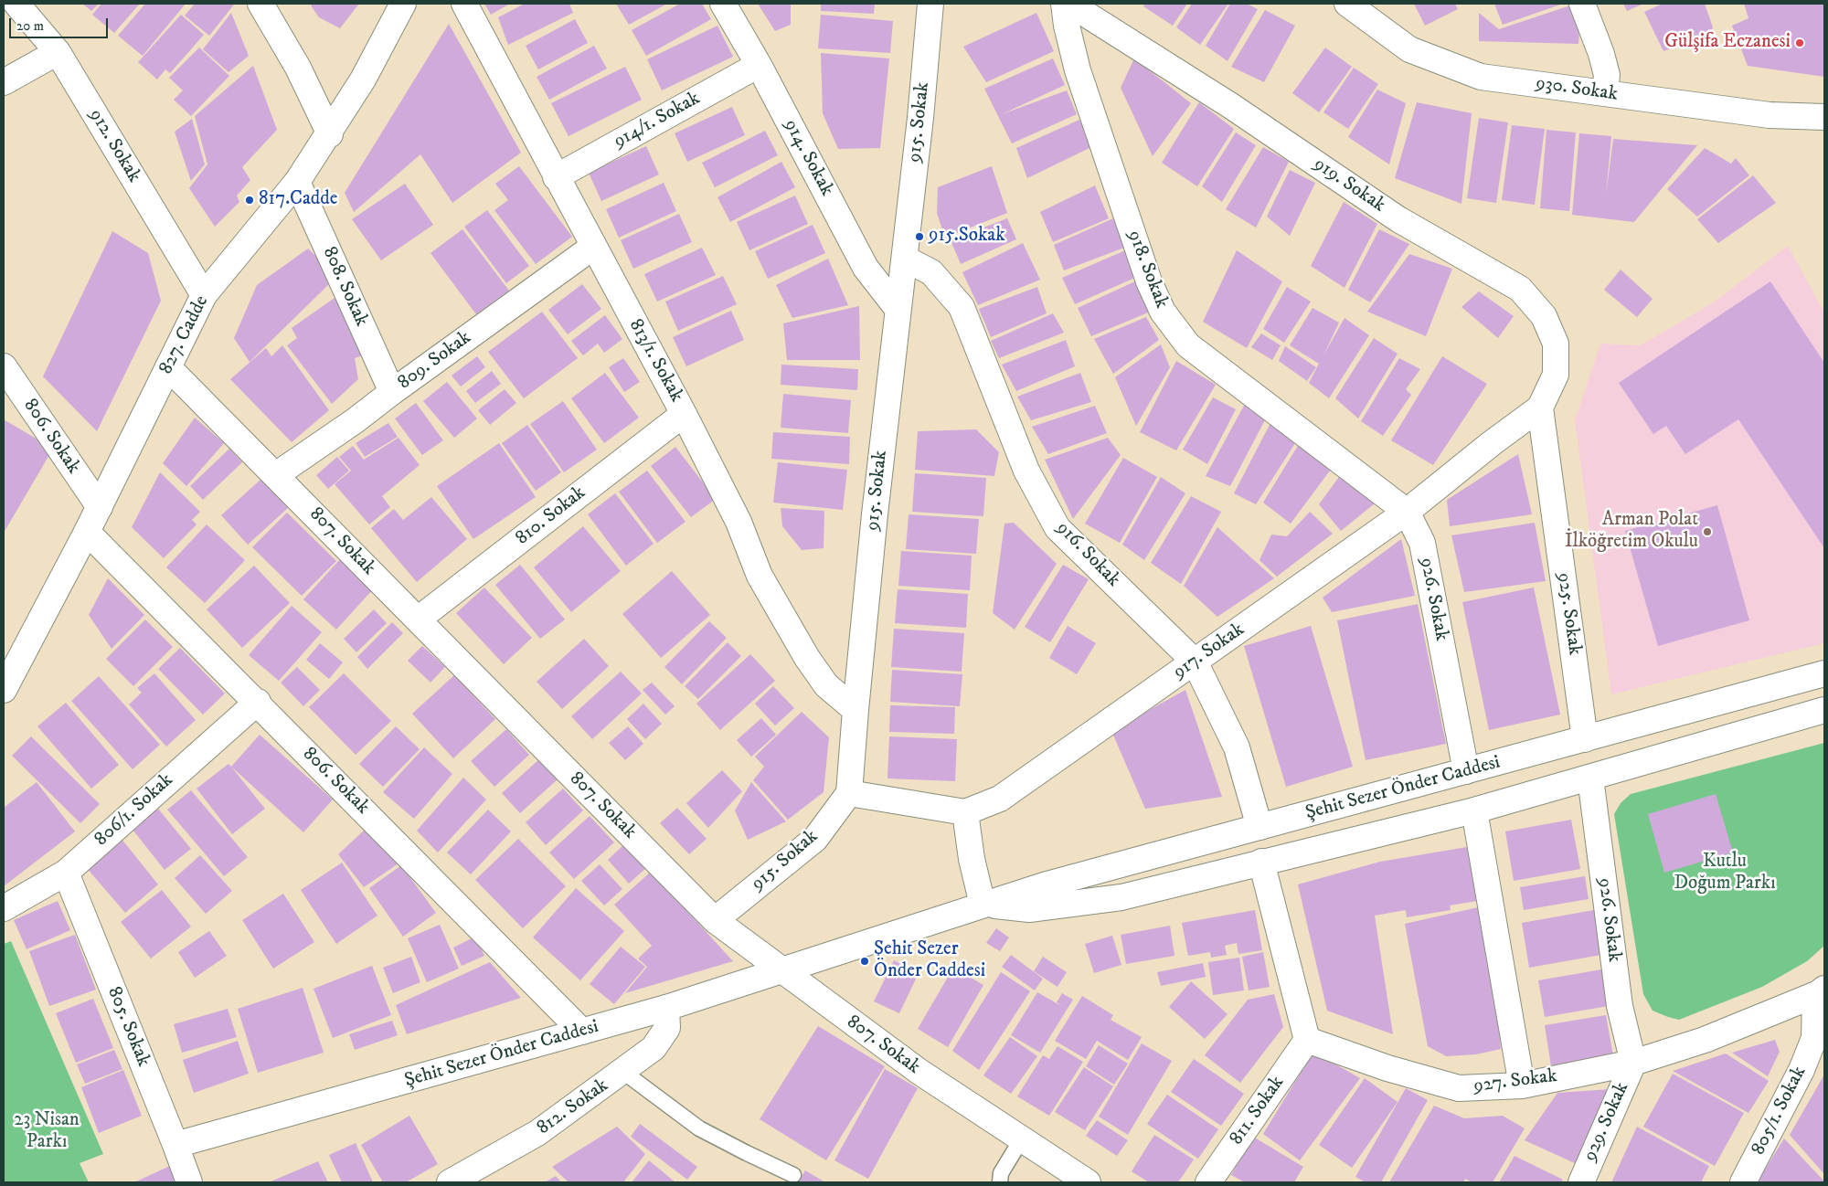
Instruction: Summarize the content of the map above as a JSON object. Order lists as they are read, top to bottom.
{
  "streets": {
    "street": [
      "930. Sokak",
      "914/1. Sokak",
      "915. Sokak",
      "912. Sokak",
      "914. Sokak",
      "919. Sokak",
      "918. Sokak",
      "808. Sokak",
      "827. Cadde",
      "809. Sokak",
      "813/1. Sokak",
      "806. Sokak",
      "810. Sokak",
      "807. Sokak",
      "916. Sokak",
      "926. Sokak",
      "925. Sokak",
      "917. Sokak",
      "Şehit Sezer Önder Caddesi",
      "806/1. Sokak",
      "805. Sokak",
      "927. Sokak",
      "812. Sokak",
      "811. Sokak",
      "805/1. Sokak",
      "929. Sokak"
    ]
  },
  "crossings": [
    ["914/1. Sokak", "914. Sokak"],
    ["914/1. Sokak", "813/1. Sokak"],
    ["915. Sokak", "914. Sokak"],
    ["915. Sokak", "813/1. Sokak"],
    ["915. Sokak", "807. Sokak"],
    ["915. Sokak", "916. Sokak"],
    ["912. Sokak", "827. Cadde"],
    ["919. Sokak", "925. Sokak"],
    ["919. Sokak", "917. Sokak"],
    ["918. Sokak", "926. Sokak"],
    ["918. Sokak", "917. Sokak"],
    ["808. Sokak", "827. Cadde"],
    ["808. Sokak", "809. Sokak"],
    ["827. Cadde", "806. Sokak"],
    ["827. Cadde", "807. Sokak"],
    ["809. Sokak", "813/1. Sokak"],
    ["809. Sokak", "807. Sokak"],
    ["813/1. Sokak", "810. Sokak"],
    ["806. Sokak", "Şehit Sezer Önder Caddesi"],
    ["806. Sokak", "806/1. Sokak"],
    ["810. Sokak", "807. Sokak"],
    ["807. Sokak", "Şehit Sezer Önder Caddesi"],
    ["916. Sokak", "917. Sokak"],
    ["916. Sokak", "Şehit Sezer Önder Caddesi"],
    ["926. Sokak", "925. Sokak"],
    ["926. Sokak", "917. Sokak"],
    ["926. Sokak", "Şehit Sezer Önder Caddesi"],
    ["926. Sokak", "927. Sokak"],
    ["926. Sokak", "929. Sokak"],
    ["925. Sokak", "917. Sokak"],
    ["925. Sokak", "Şehit Sezer Önder Caddesi"],
    ["Şehit Sezer Önder Caddesi", "805. Sokak"],
    ["Şehit Sezer Önder Caddesi", "812. Sokak"],
    ["806/1. Sokak", "805. Sokak"],
    ["927. Sokak", "811. Sokak"],
    ["927. Sokak", "805/1. Sokak"],
    ["927. Sokak", "929. Sokak"]
  ],
  "parks": ["Kutlu Doğum Parkı", "23 Nisan Parkı"],
  "places": [
    "Gülşifa Eczanesi",
    "817.Cadde",
    "915.Sokak",
    "Arman Polat İlköğretim Okulu",
    "Şehit Sezer Önder Caddesi"
  ],
  "scale_bar": "20 m"
}
